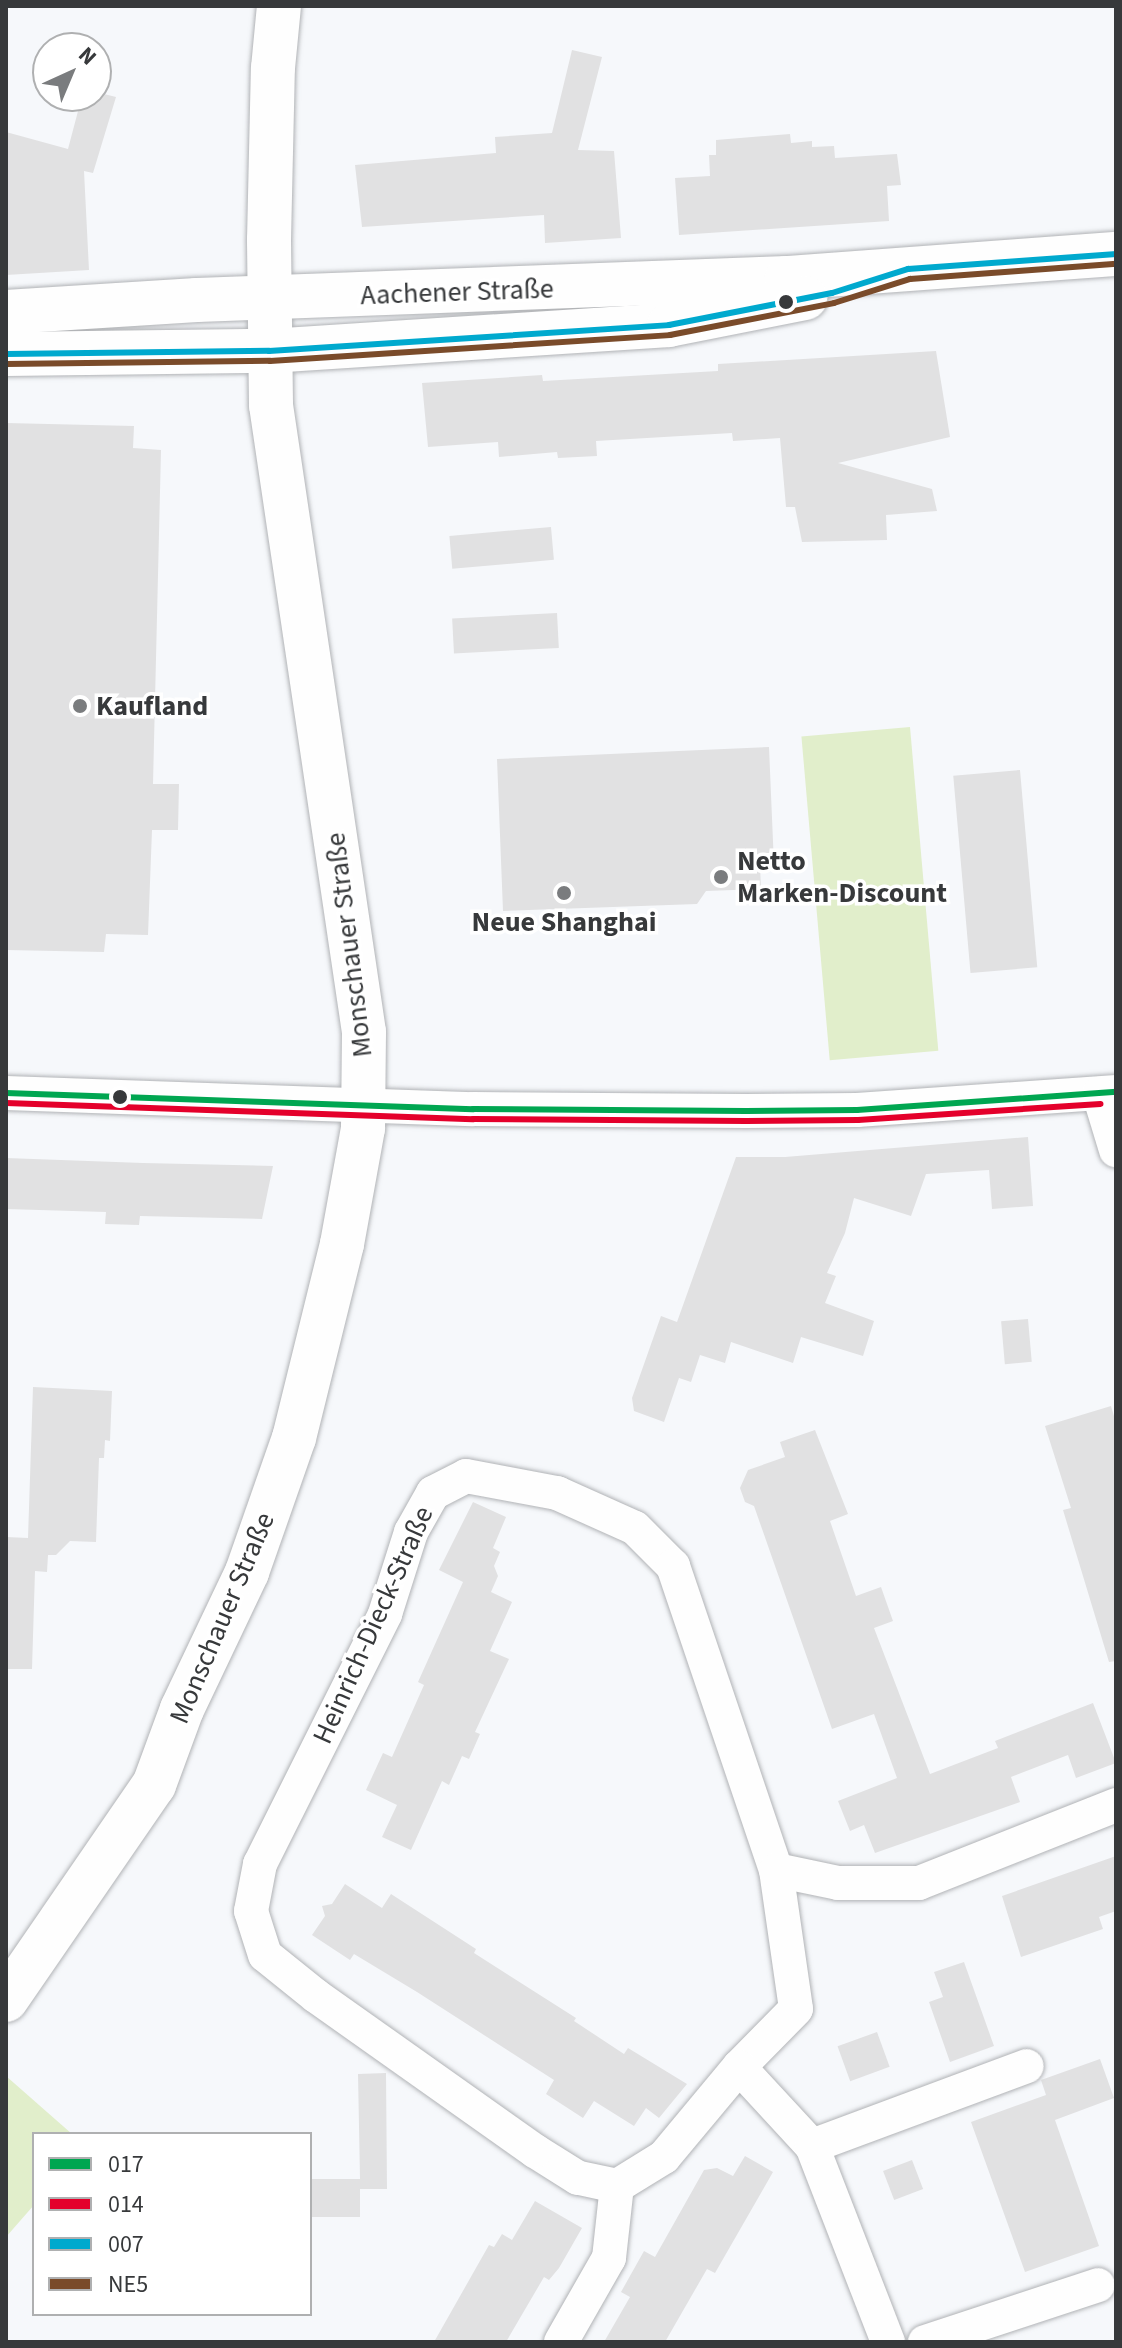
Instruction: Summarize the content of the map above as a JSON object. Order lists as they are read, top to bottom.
{
  "streets": {
    "main road": ["Aachener Straße", "Monschauer Straße"],
    "street": ["Heinrich-Dieck-Straße"]
  },
  "crossings": [
    ["Aachener Straße", "Monschauer Straße"]
  ],
  "places": ["Kaufland", "Netto Marken-Discount", "Neue Shanghai"],
  "lines": [
    "transit line 007",
    "transit line NE5",
    "transit line 017",
    "transit line 014"
  ],
  "legend": [
    "017",
    "014",
    "007",
    "NE5"
  ],
  "north": "top right"
}
